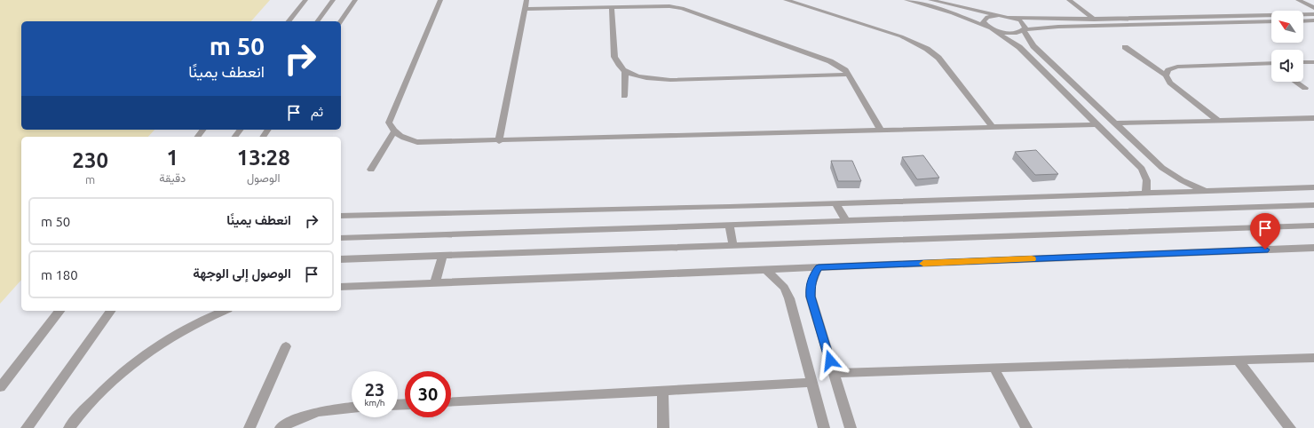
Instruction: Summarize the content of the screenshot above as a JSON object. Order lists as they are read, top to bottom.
{
  "north": "top left",
  "page": {
    "turn": ["50 m", "انعطف يمينًا"],
    "then": "ثم",
    "eta": [
      "13:28",
      "الوصول",
      "1",
      "دقيقة",
      "230",
      "m"
    ],
    "list": [
      {
        "name": "انعطف يمينًا",
        "value": "50 m"
      },
      {
        "name": "الوصول إلى الوجهة",
        "value": "180 m"
      }
    ],
    "speed": "23 km/h",
    "limit": "30"
  }
}
